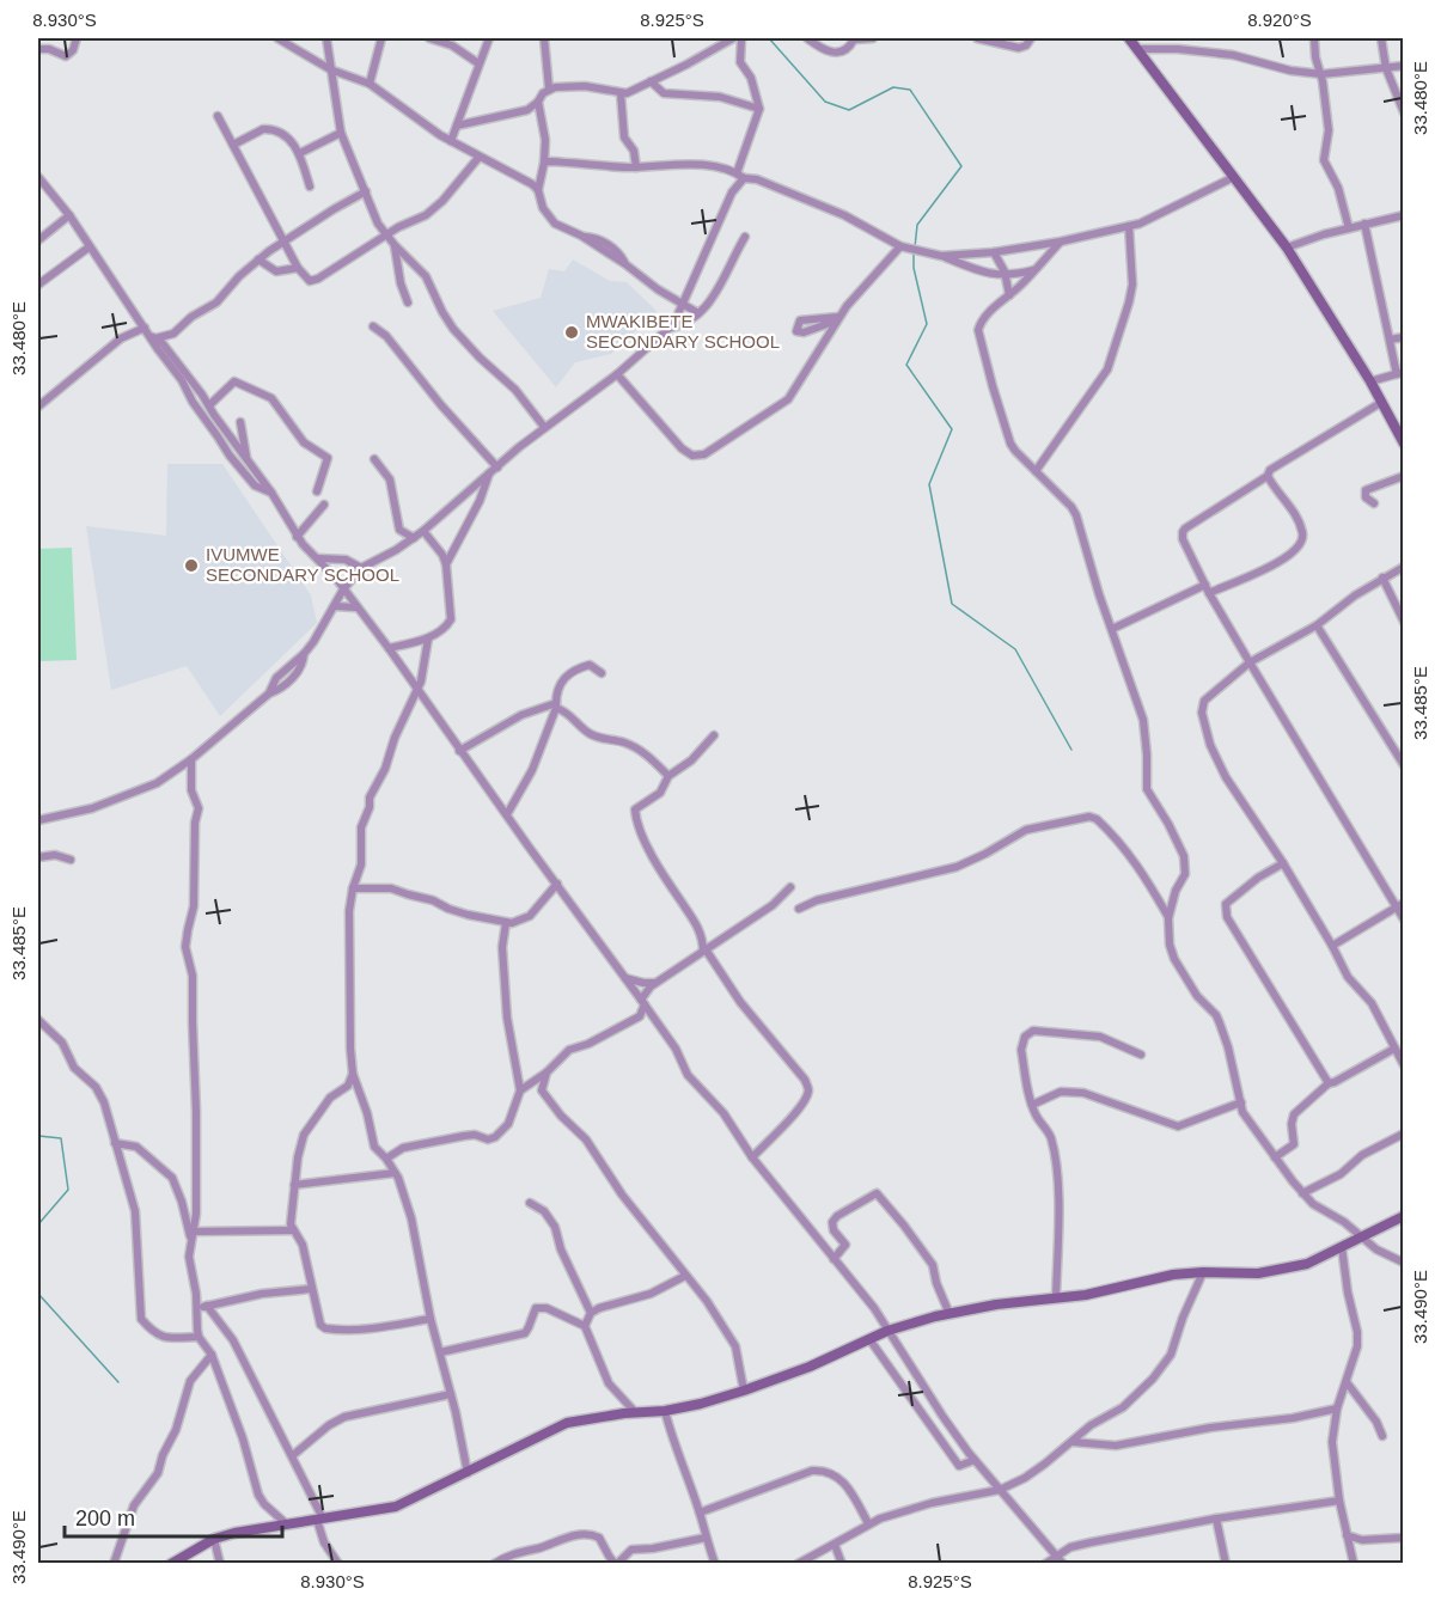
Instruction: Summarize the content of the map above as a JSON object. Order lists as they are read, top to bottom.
{
  "places": ["MWAKIBETE SECONDARY SCHOOL", "IVUMWE SECONDARY SCHOOL"],
  "scale_bar": "200 m",
  "coordinates": [
    "8.930°S",
    "8.925°S",
    "8.920°S",
    "33.480°E",
    "33.485°E",
    "33.490°E"
  ]
}
